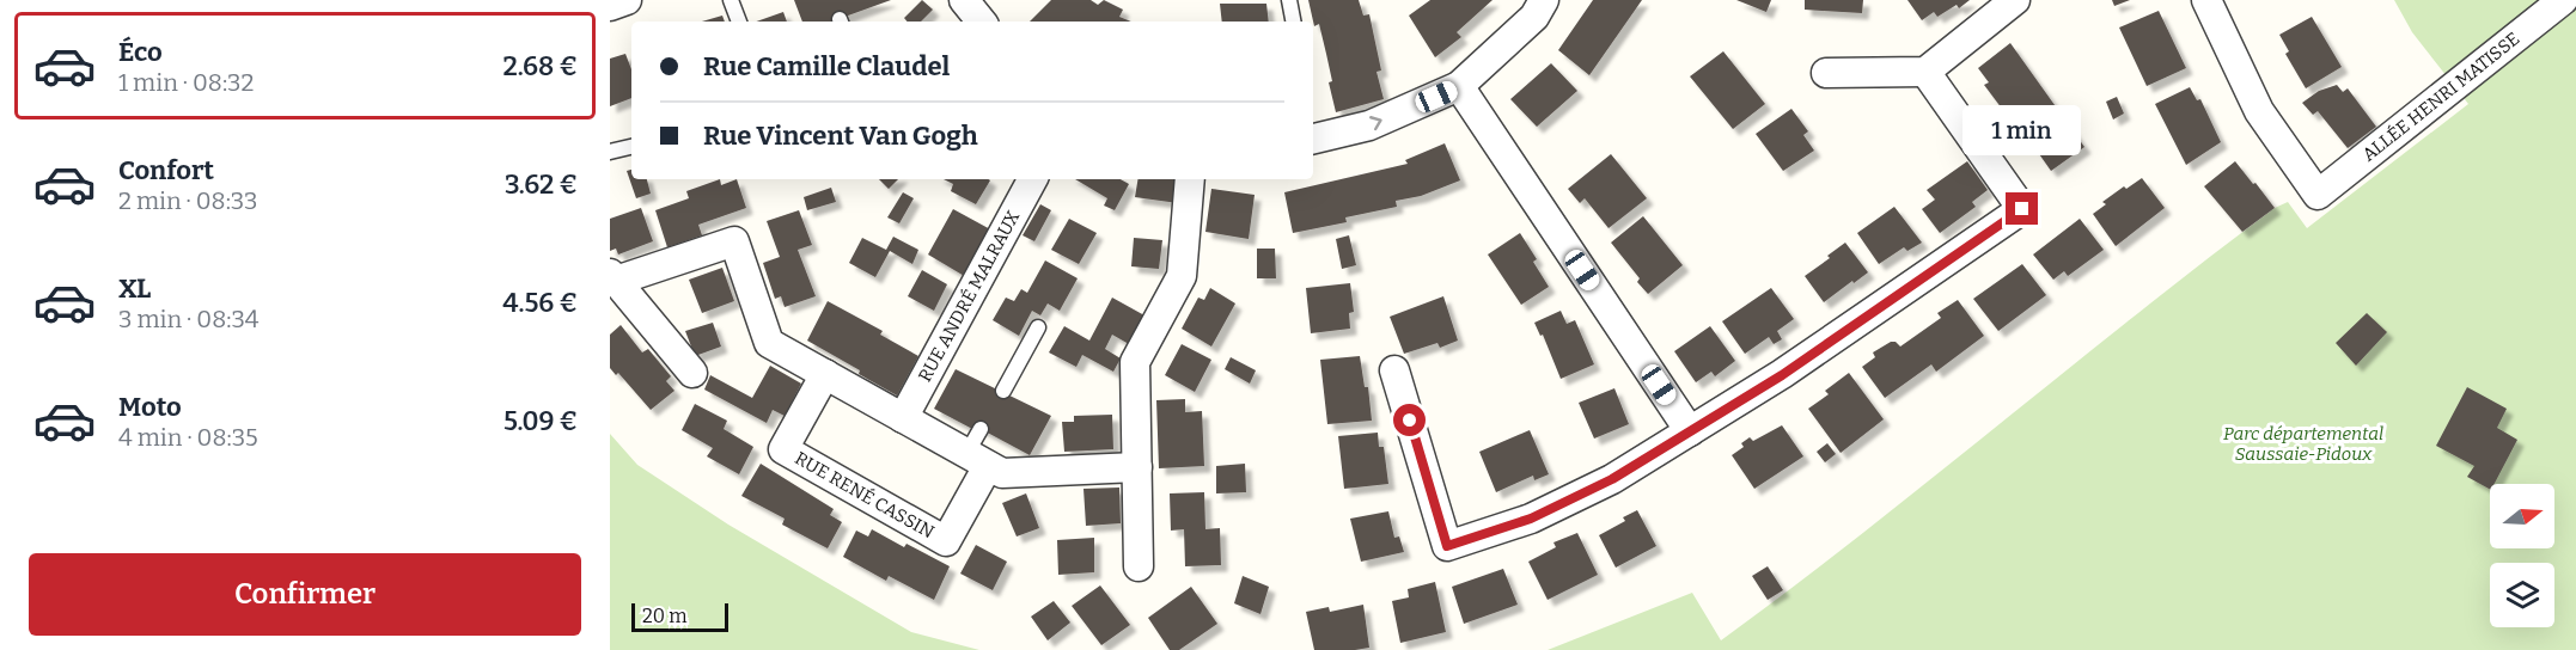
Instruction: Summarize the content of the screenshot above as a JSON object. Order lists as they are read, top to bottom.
{
  "streets": {
    "street": ["ALLÉE HENRI MATISSE", "RUE ANDRÉ MALRAUX", "RUE RENÉ CASSIN"]
  },
  "parks": ["Parc départemental Saussaie-Pidoux"],
  "scale_bar": "20 m",
  "north": "right",
  "page": {
    "list": [
      {
        "name": "Éco",
        "note": "1 min · 08:32",
        "value": "2.68 €"
      },
      {
        "name": "Confort",
        "note": "2 min · 08:33",
        "value": "3.62 €"
      },
      {
        "name": "XL",
        "note": "3 min · 08:34",
        "value": "4.56 €"
      },
      {
        "name": "Moto",
        "note": "4 min · 08:35",
        "value": "5.09 €"
      }
    ],
    "banner": ["Rue Camille Claudel", "Rue Vincent Van Gogh"],
    "bubble": "1 min",
    "buttons": "Confirmer",
    "scale": "20 m"
  }
}
